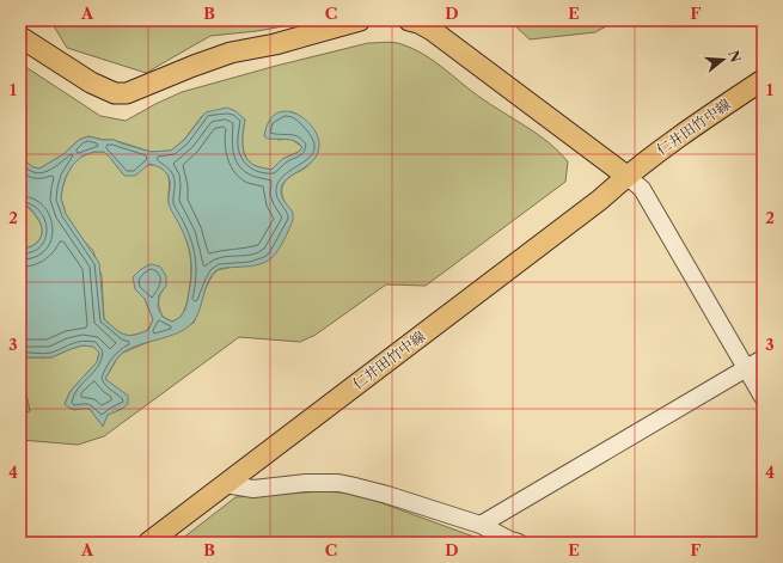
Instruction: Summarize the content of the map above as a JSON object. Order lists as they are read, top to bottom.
{
  "streets": {
    "main road": ["仁井田竹中線"]
  },
  "north": "right",
  "grid": {
    "columns": [
      "A",
      "B",
      "C",
      "D",
      "E",
      "F"
    ],
    "rows": [
      "1",
      "2",
      "3",
      "4"
    ]
  }
}
